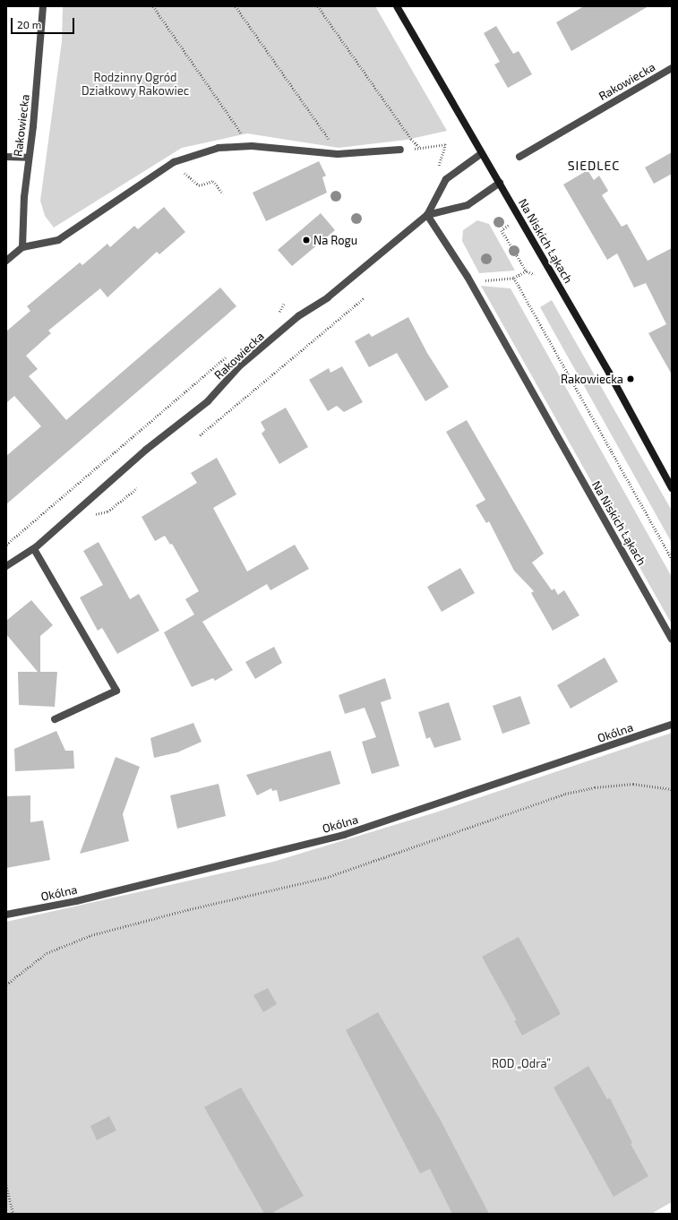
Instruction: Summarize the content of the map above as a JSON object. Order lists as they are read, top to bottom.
{
  "streets": {
    "street": ["Rakowiecka", "Na Niskich Łąkach", "Okólna"]
  },
  "crossings": [
    ["Rakowiecka", "Na Niskich Łąkach"]
  ],
  "districts": ["SIEDLEC"],
  "parks": ["Rodzinny Ogród Działkowy Rakowiec", "ROD „Odra”"],
  "places": ["Na Rogu", "Rakowiecka"],
  "scale_bar": "20 m"
}
